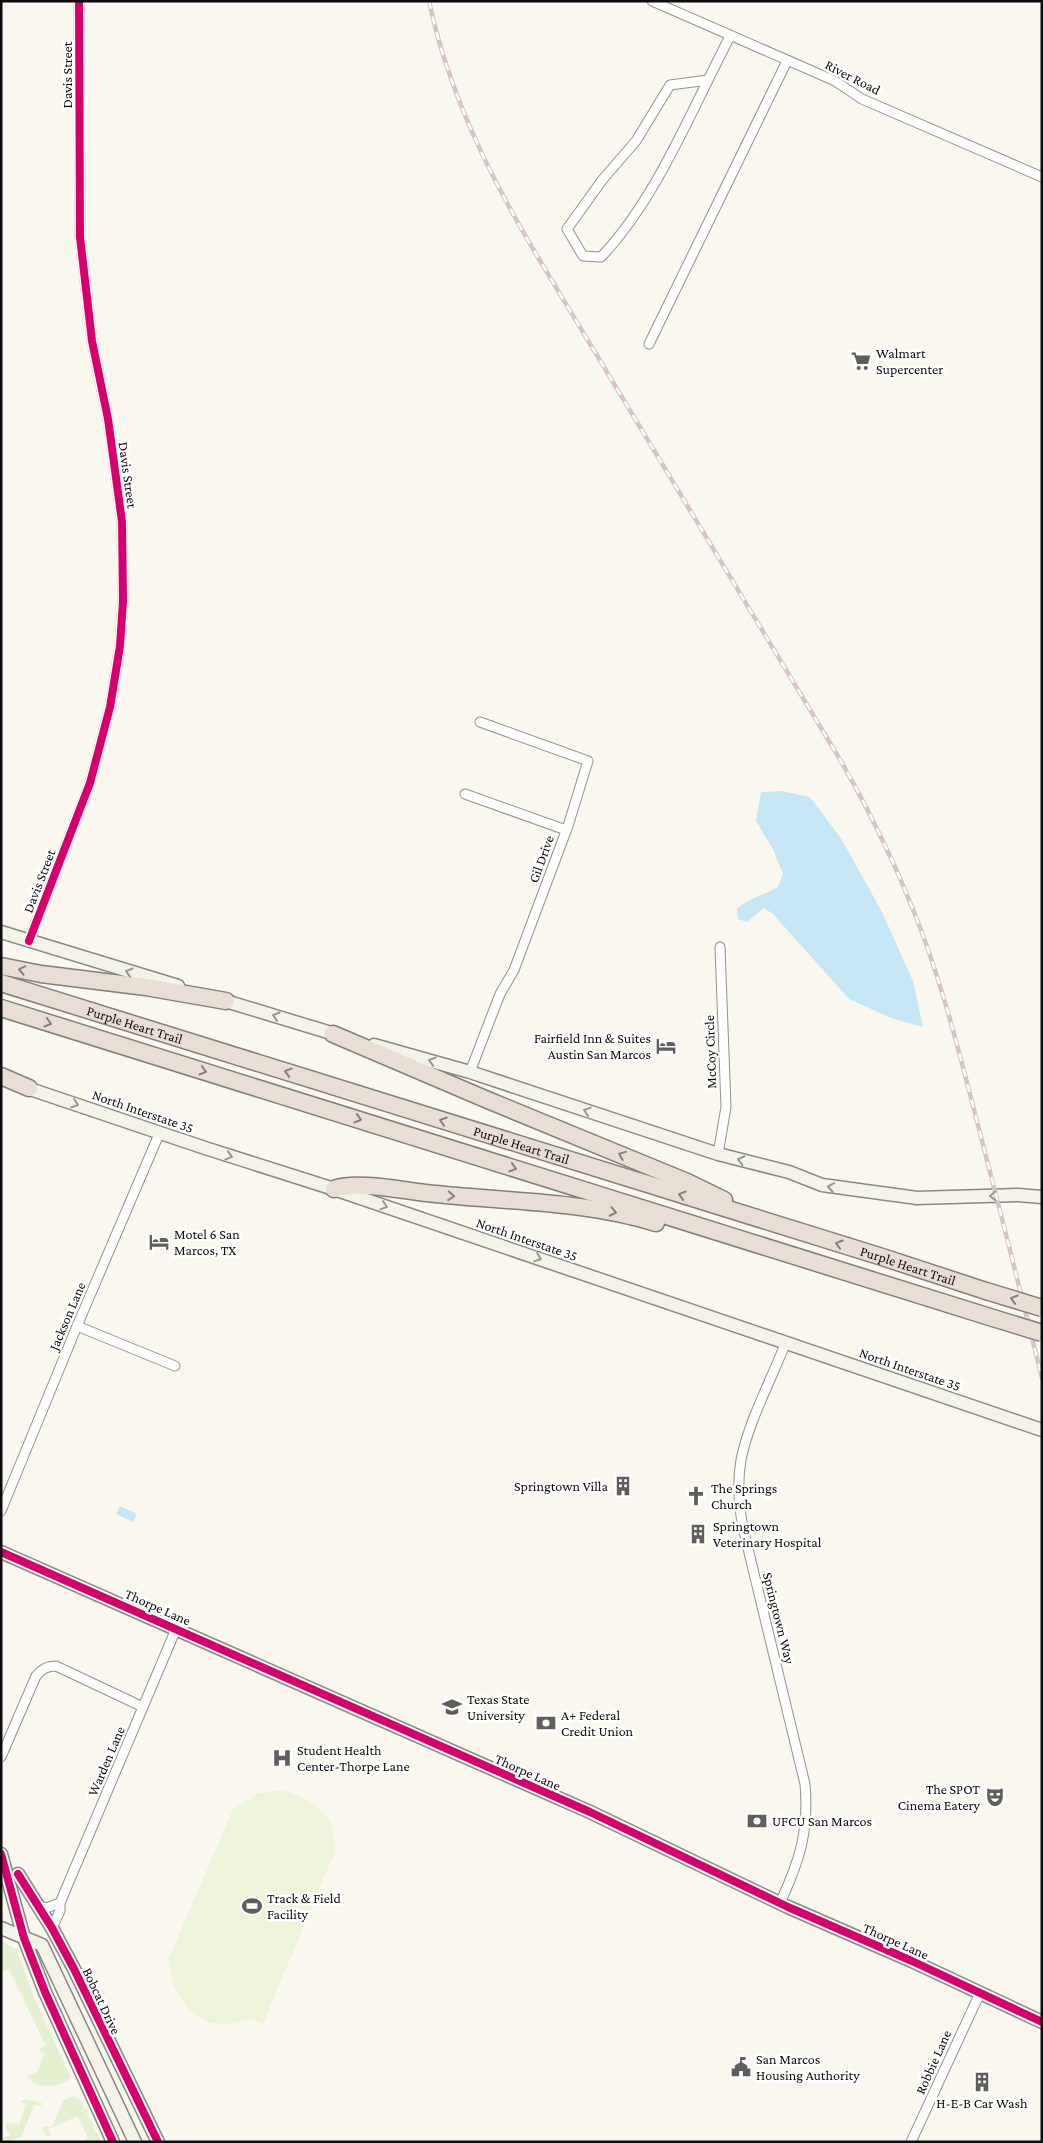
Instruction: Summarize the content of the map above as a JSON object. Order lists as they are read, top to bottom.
{
  "streets": {
    "highway": ["Purple Heart Trail"],
    "main road": ["North Interstate 35", "Thorpe Lane", "Bobcat Drive"],
    "street": [
      "Davis Street",
      "River Road",
      "Gil Drive",
      "McCoy Circle",
      "Jackson Lane",
      "Springtown Way",
      "Warden Lane",
      "Robbie Lane"
    ]
  },
  "crossings": [
    ["North Interstate 35", "Jackson Lane"],
    ["North Interstate 35", "Springtown Way"],
    ["Thorpe Lane", "Springtown Way"],
    ["Thorpe Lane", "Warden Lane"],
    ["Thorpe Lane", "Robbie Lane"],
    ["Warden Lane", "Bobcat Drive"]
  ],
  "one_way": ["North Interstate 35"],
  "places": {
    "supermarket": ["Walmart Supercenter"],
    "hotel": ["Fairfield Inn & Suites Austin San Marcos", "Motel 6 San Marcos, TX"],
    "building": ["Springtown Villa", "Springtown Veterinary Hospital", "H-E-B Car Wash"],
    "church": ["The Springs Church"],
    "school or university": ["Texas State University"],
    "bank": ["A+ Federal Credit Union", "UFCU San Marcos"],
    "hospital": ["Student Health Center-Thorpe Lane"],
    "theatre": ["The SPOT Cinema Eatery"],
    "sports": ["Track & Field Facility"],
    "public building": ["San Marcos Housing Authority"]
  }
}
